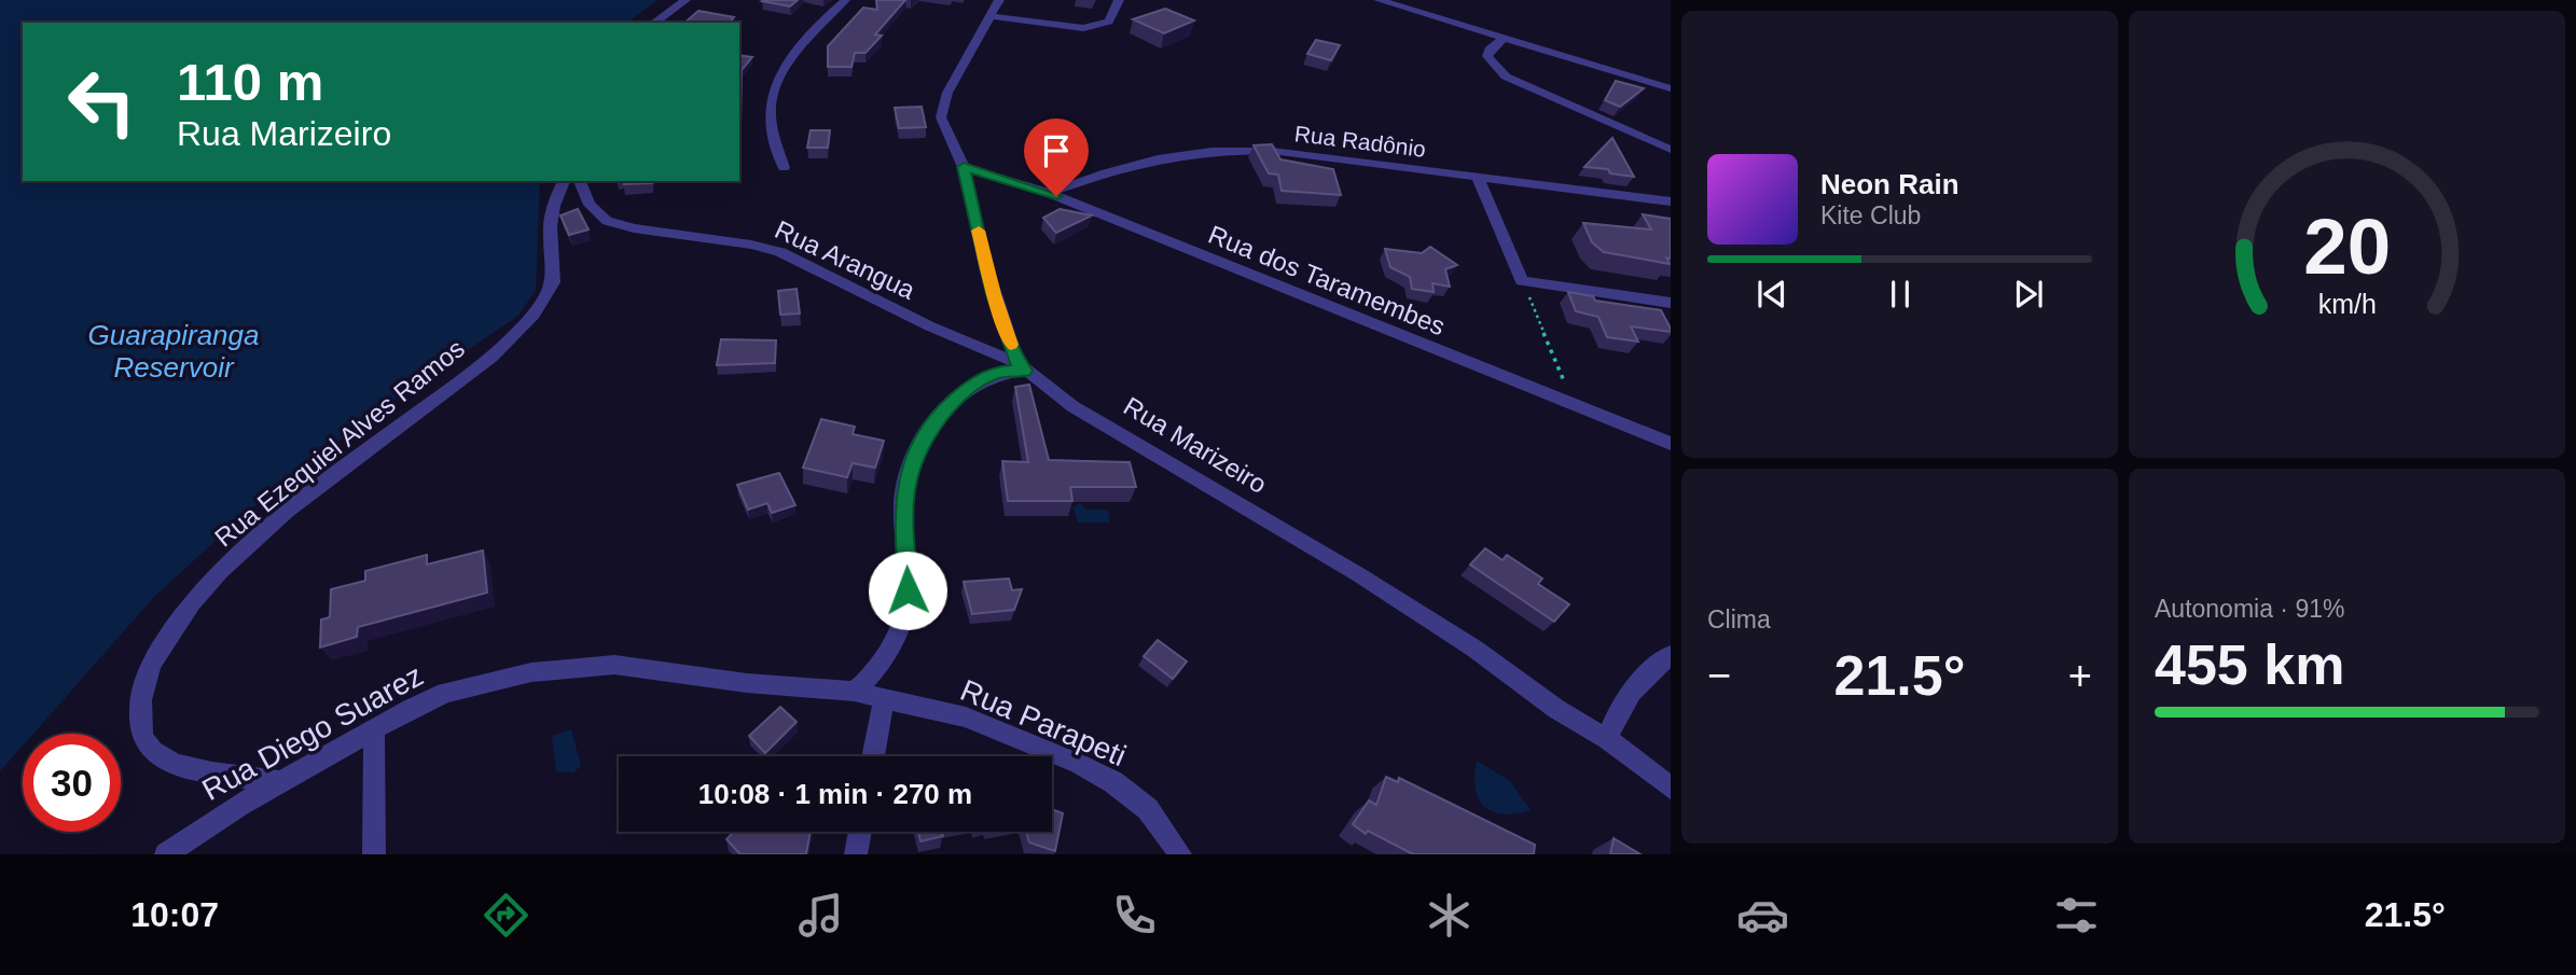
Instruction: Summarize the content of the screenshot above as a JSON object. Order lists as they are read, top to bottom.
{
  "streets": {
    "street": [
      "Rua Radônio",
      "Rua Arangua",
      "Rua dos Taramembes",
      "Rua Ezequiel Alves Ramos",
      "Rua Marizeiro",
      "Rua Parapeti",
      "Rua Diego Suarez"
    ]
  },
  "crossings": [
    ["Rua Radônio", "Rua dos Taramembes"],
    ["Rua Arangua", "Rua Marizeiro"],
    ["Rua Ezequiel Alves Ramos", "Rua Diego Suarez"],
    ["Rua Parapeti", "Rua Diego Suarez"]
  ],
  "water": ["Guarapiranga Reservoir"],
  "page": {
    "turn": ["110 m", "Rua Marizeiro"],
    "song": ["Neon Rain", "Kite Club"],
    "tile": [
      "Clima",
      ["Autonomia · 91%", "455 km"]
    ],
    "heat": ["−", "21.5°", "+"],
    "limit": "30",
    "trip": "10:08 · 1 min · 270 m",
    "tabs": ["10:07", "21.5°"],
    "gauge": ["20", "km/h"]
  }
}
